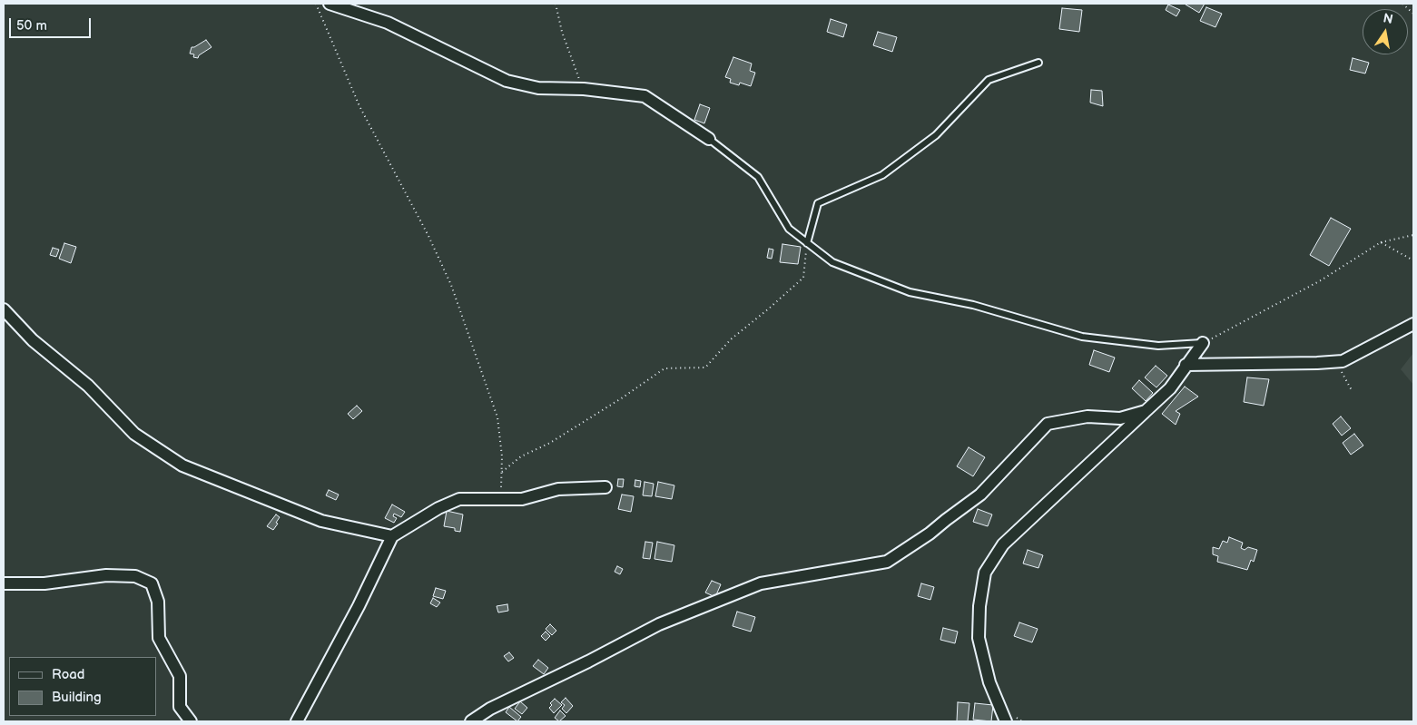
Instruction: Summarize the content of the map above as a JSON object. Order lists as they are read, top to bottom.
{
  "legend": ["Road", "Building"],
  "scale_bar": "50 m",
  "north": "top"
}
